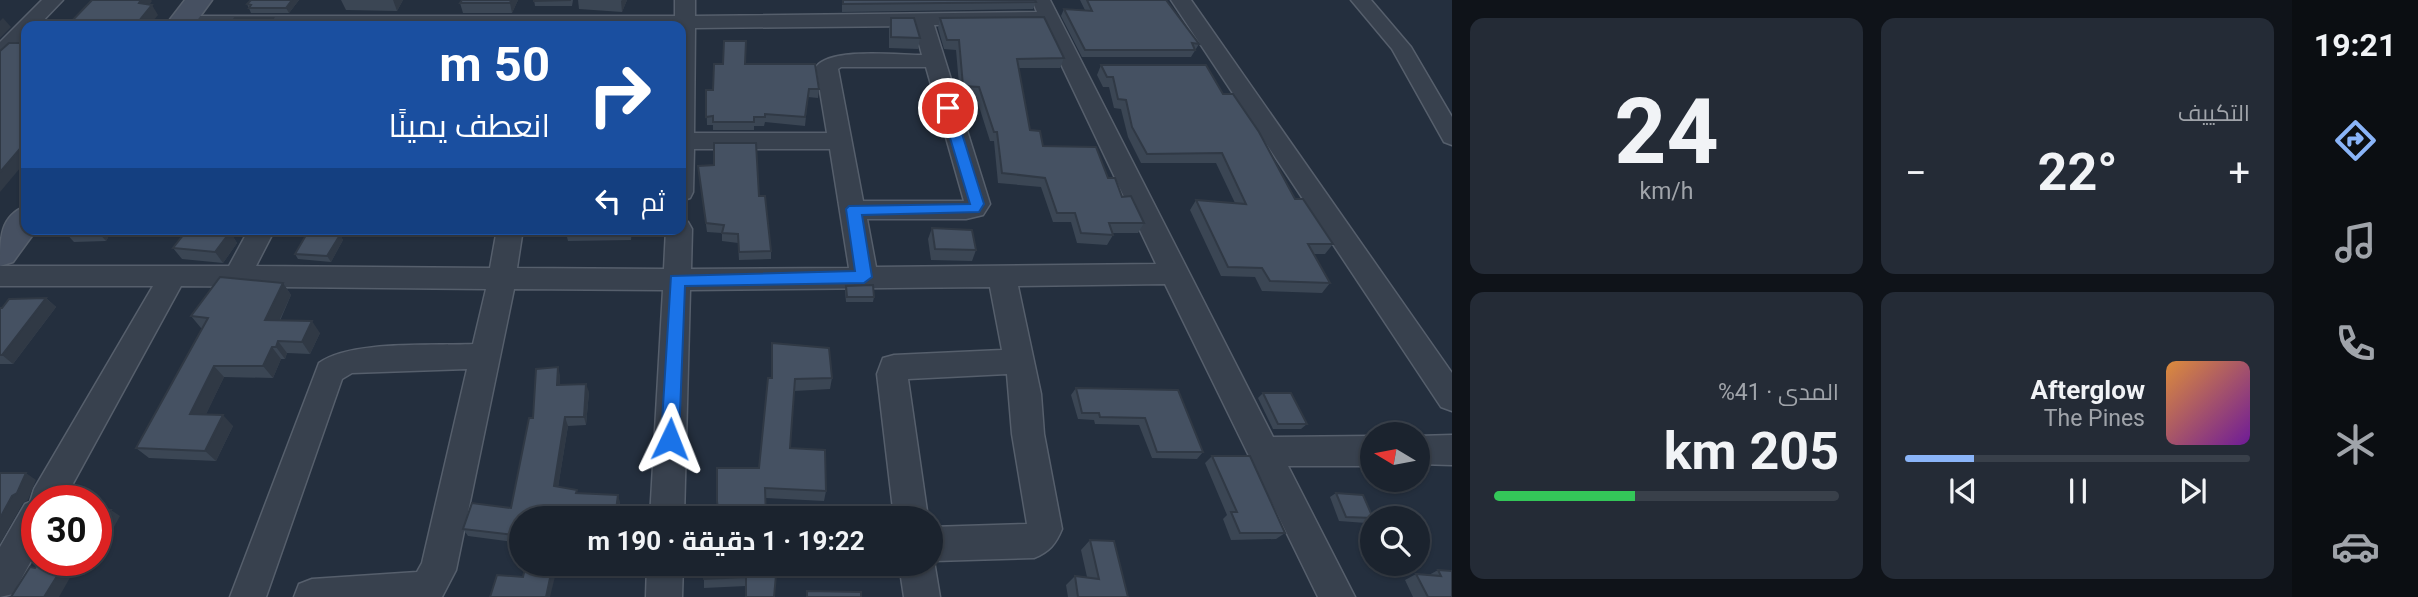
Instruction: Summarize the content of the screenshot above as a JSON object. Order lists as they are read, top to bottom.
{
  "north": "left",
  "page": {
    "tabs": "19:21",
    "tile": [
      "التكييف",
      ["24", "km/h"],
      ["المدى · 41%", "205 km"]
    ],
    "turn": ["50 m", "انعطف يمينًا"],
    "heat": ["−", "22°", "+"],
    "then": "ثم",
    "song": ["Afterglow", "The Pines"],
    "limit": "30",
    "trip": "19:22 · 1 دقيقة · 190 m"
  }
}
